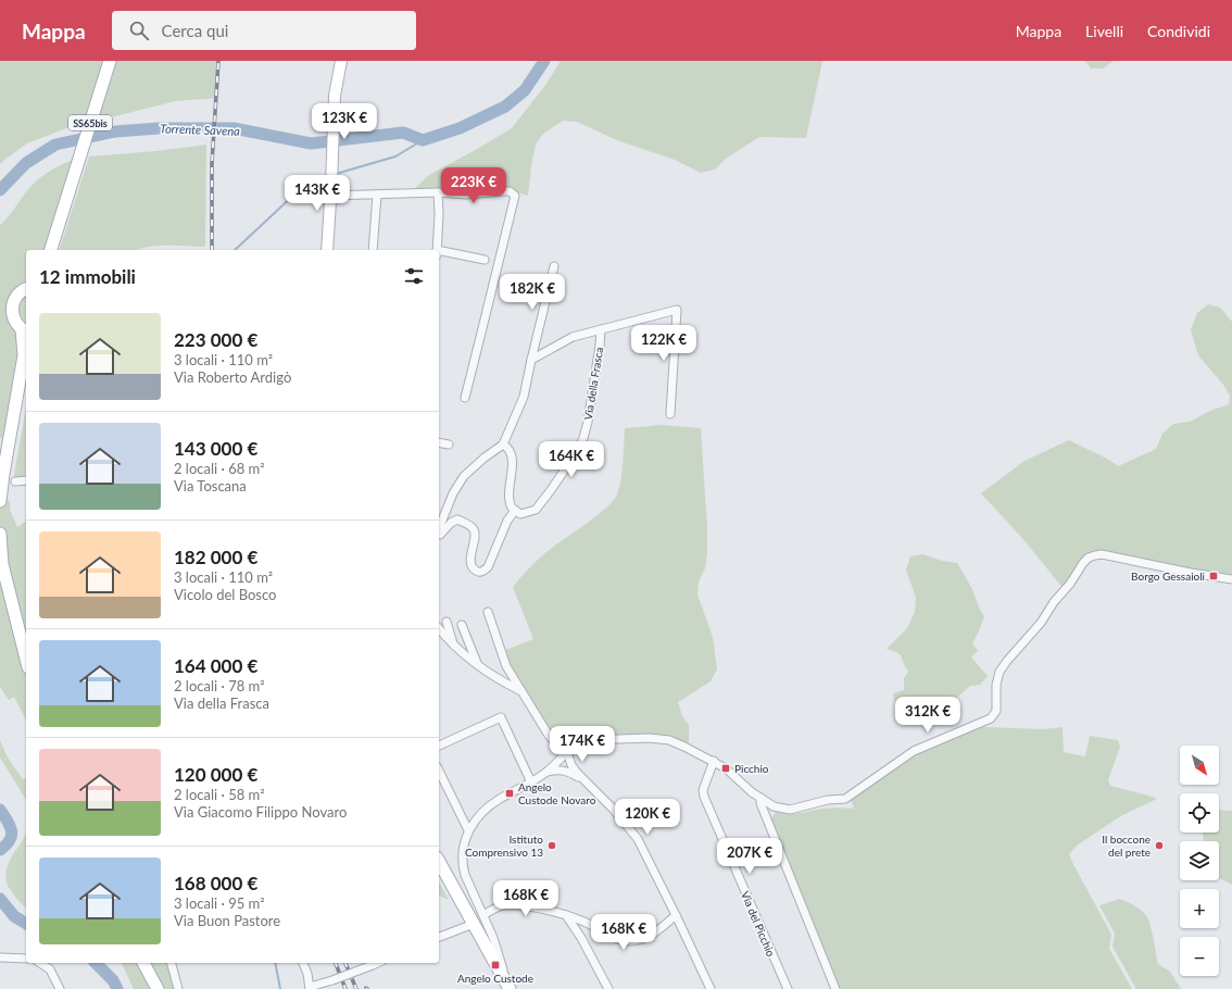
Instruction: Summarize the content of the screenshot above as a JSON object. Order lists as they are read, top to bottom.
{
  "streets": {
    "main road": ["SS65bis"],
    "street": ["Via della Frasca", "Via del Picchio"]
  },
  "water": ["Torrente Savena"],
  "places": {
    "transit": [
      "Borgo Gessaioli",
      "Picchio",
      "Angelo Custode Novaro",
      "Angelo Custode"
    ],
    "other": ["Istituto Comprensivo 13", "Il boccone del prete"]
  },
  "north": "bottom right",
  "page": {
    "header": "Mappa",
    "search": "Cerca qui",
    "nav": ["Mappa", "Livelli", "Condividi"],
    "price": [
      "123K €",
      "223K €",
      "143K €",
      "182K €",
      "122K €",
      "164K €",
      "312K €",
      "174K €",
      "120K €",
      "207K €",
      "168K €",
      "168K €"
    ],
    "heading": "12 immobili",
    "list": [
      {
        "name": "223 000 €",
        "note": "3 locali · 110 m² · Via Roberto Ardigò"
      },
      {
        "name": "143 000 €",
        "note": "2 locali · 68 m² · Via Toscana"
      },
      {
        "name": "182 000 €",
        "note": "3 locali · 110 m² · Vicolo del Bosco"
      },
      {
        "name": "164 000 €",
        "note": "2 locali · 78 m² · Via della Frasca"
      },
      {
        "name": "120 000 €",
        "note": "2 locali · 58 m² · Via Giacomo Filippo Novaro"
      },
      {
        "name": "168 000 €",
        "note": "3 locali · 95 m² · Via Buon Pastore"
      }
    ],
    "map_buttons": ["+", "−"]
  }
}
